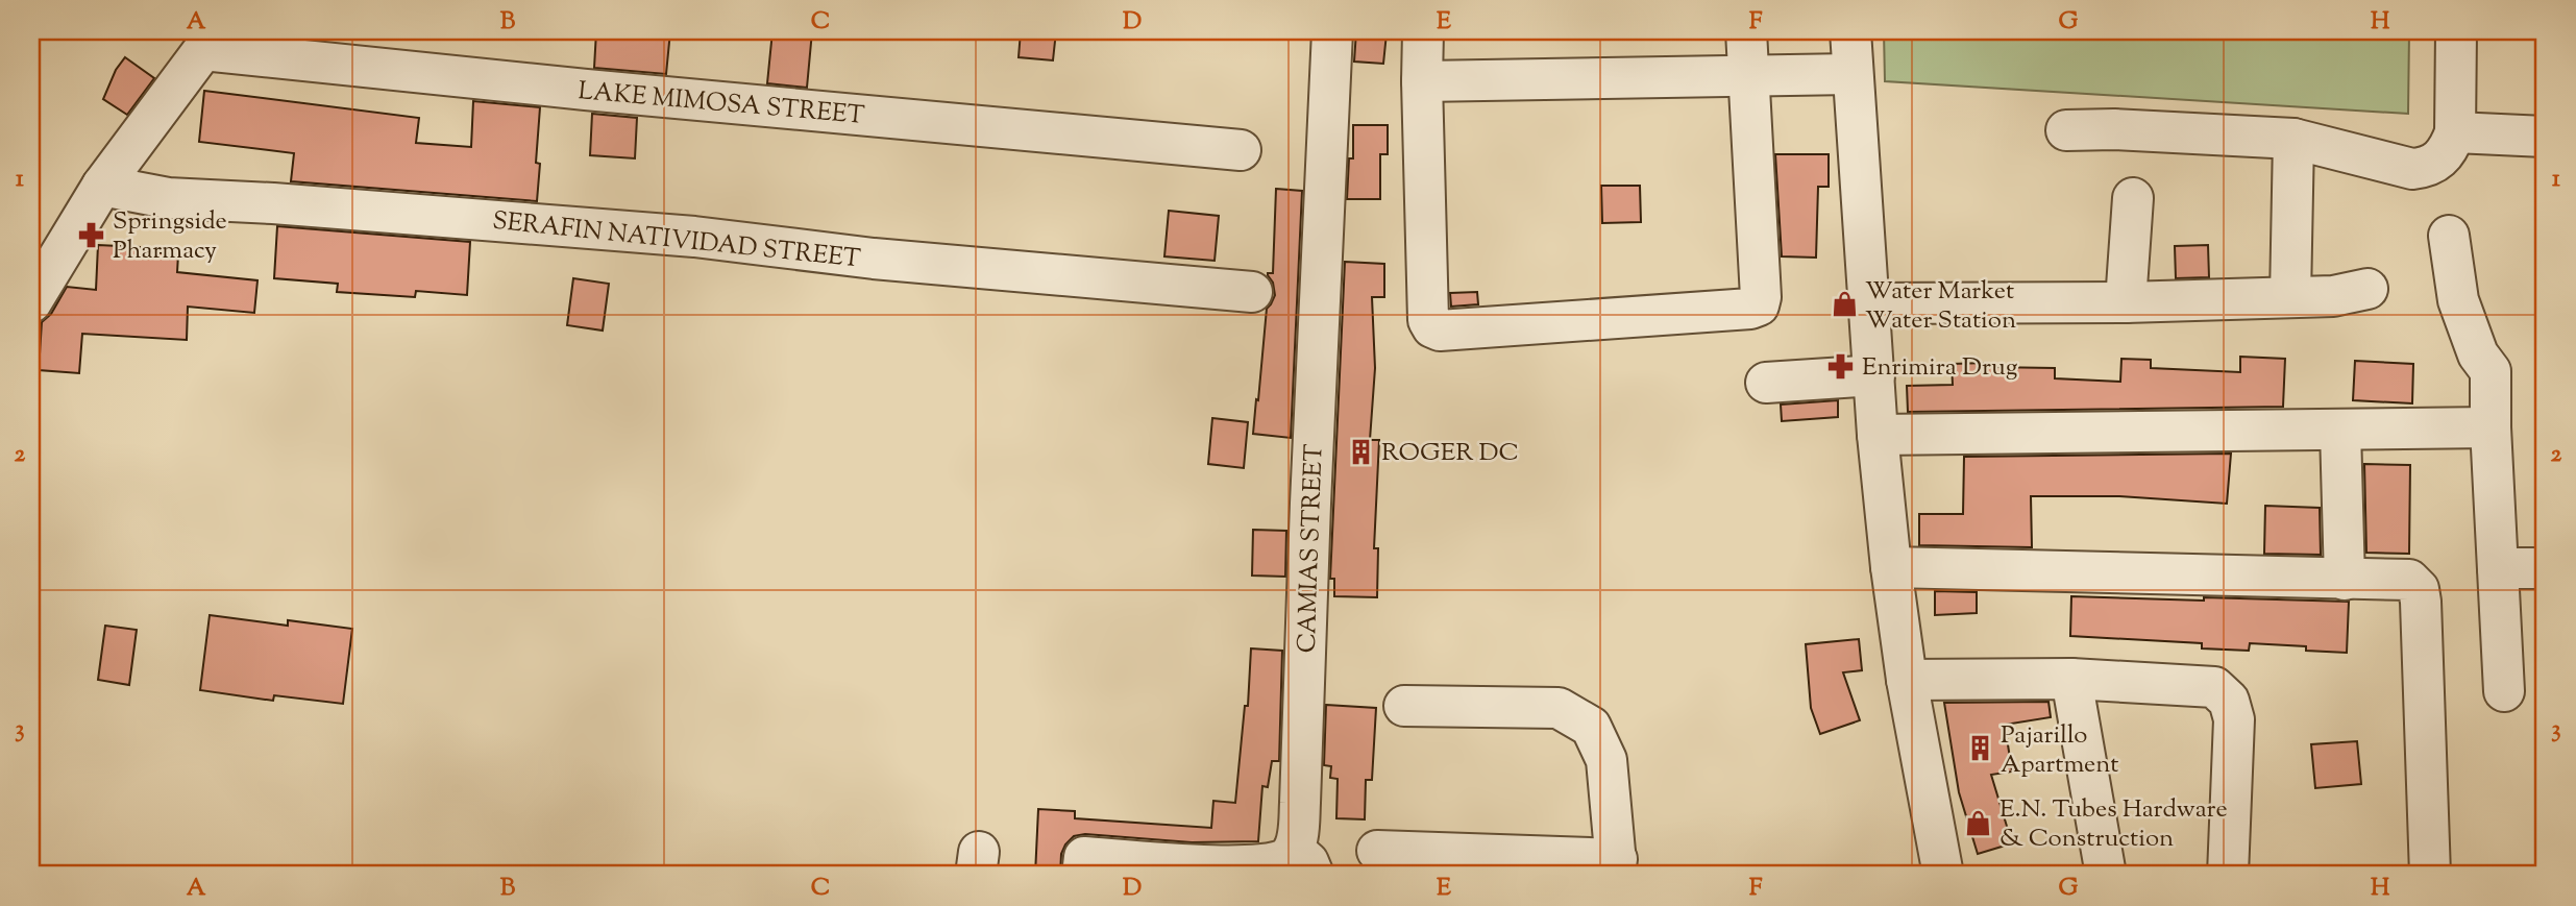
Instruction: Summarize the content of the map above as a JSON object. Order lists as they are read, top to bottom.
{
  "streets": {
    "street": ["LAKE MIMOSA STREET", "SERAFIN NATIVIDAD STREET", "CAMIAS STREET"]
  },
  "places": {
    "pharmacy": ["Springside Pharmacy", "Enrimira Drug"],
    "shop": ["Water Market Water Station", "E.N. Tubes Hardware & Construction"],
    "building": ["ROGER DC", "Pajarillo Apartment"]
  },
  "grid": {
    "columns": [
      "A",
      "B",
      "C",
      "D",
      "E",
      "F",
      "G",
      "H"
    ],
    "rows": ["1", "2", "3"]
  }
}
